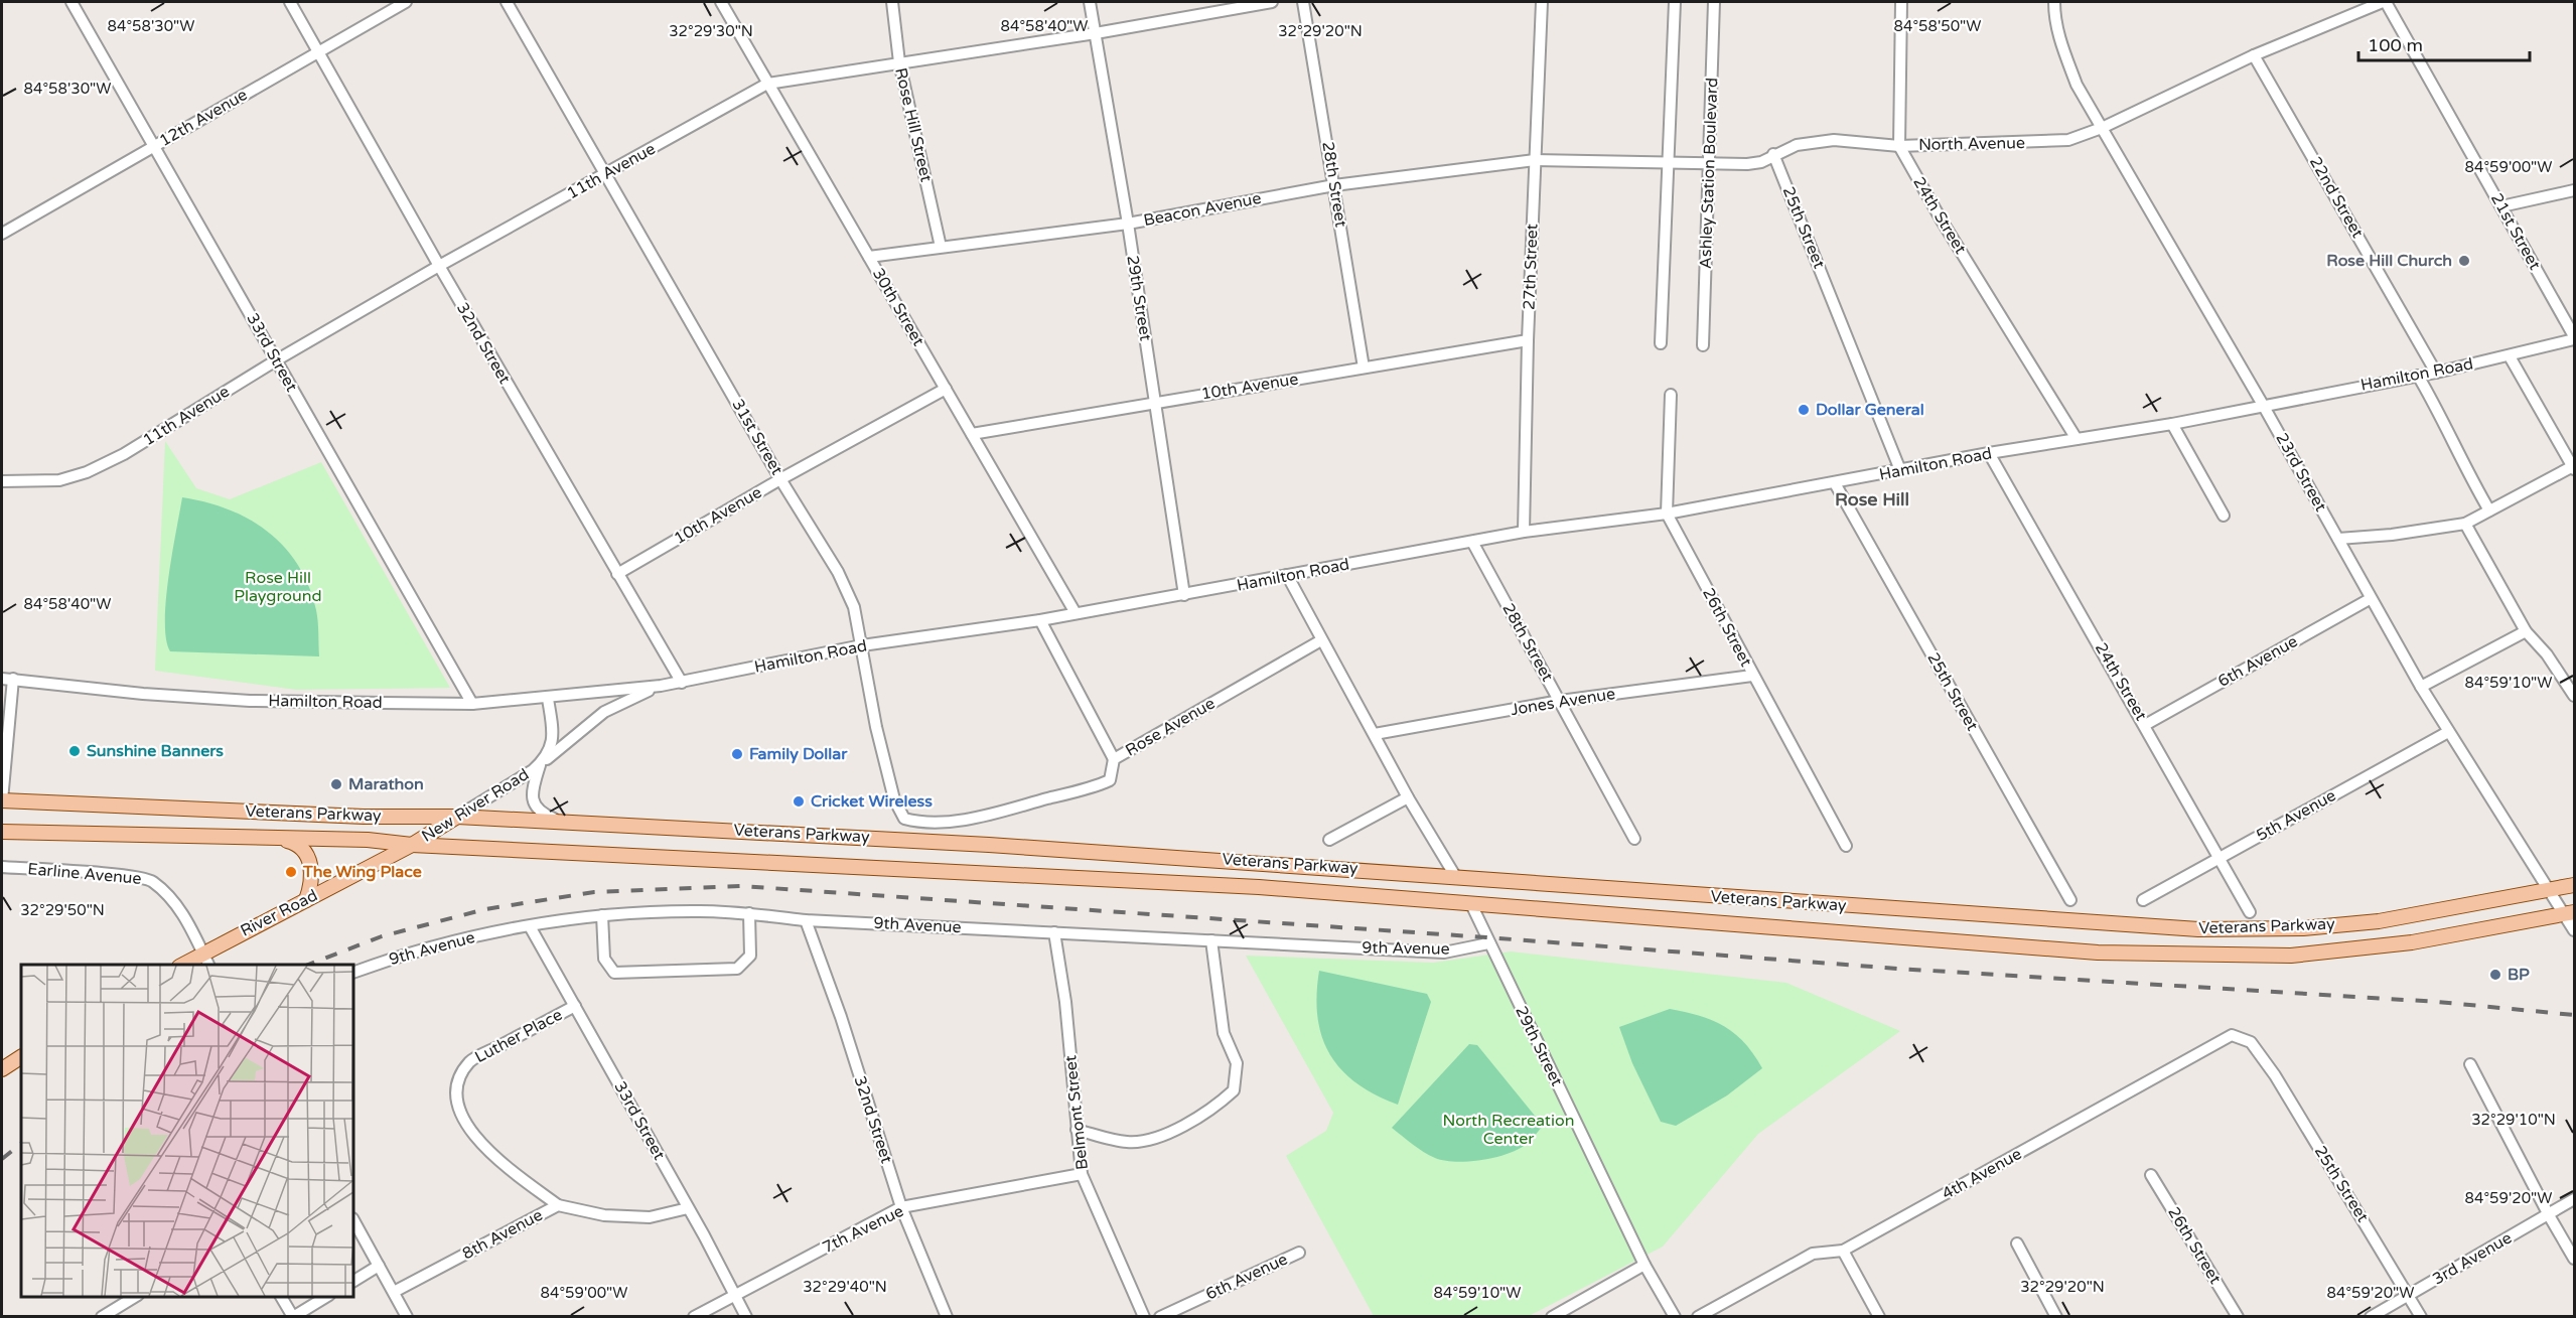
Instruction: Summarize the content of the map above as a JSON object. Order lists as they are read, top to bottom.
{
  "streets": {
    "main road": ["New River Road", "Veterans Parkway", "River Road"],
    "street": [
      "12th Avenue",
      "Rose Hill Street",
      "North Avenue",
      "11th Avenue",
      "Ashley Station Boulevard",
      "28th Street",
      "22nd Street",
      "Beacon Avenue",
      "24th Street",
      "25th Street",
      "21st Street",
      "27th Street",
      "29th Street",
      "30th Street",
      "32nd Street",
      "33rd Street",
      "Hamilton Road",
      "10th Avenue",
      "31st Street",
      "23rd Street",
      "26th Street",
      "6th Avenue",
      "Jones Avenue",
      "Rose Avenue",
      "5th Avenue",
      "Earline Avenue",
      "9th Avenue",
      "Luther Place",
      "Belmont Street",
      "4th Avenue",
      "7th Avenue",
      "8th Avenue",
      "3rd Avenue"
    ]
  },
  "crossings": [
    ["12th Avenue", "32nd Street"],
    ["12th Avenue", "33rd Street"],
    ["Rose Hill Street", "11th Avenue"],
    ["Rose Hill Street", "Beacon Avenue"],
    ["North Avenue", "Ashley Station Boulevard"],
    ["North Avenue", "22nd Street"],
    ["North Avenue", "Beacon Avenue"],
    ["North Avenue", "24th Street"],
    ["North Avenue", "25th Street"],
    ["North Avenue", "21st Street"],
    ["North Avenue", "27th Street"],
    ["North Avenue", "23rd Street"],
    ["11th Avenue", "29th Street"],
    ["11th Avenue", "30th Street"],
    ["11th Avenue", "32nd Street"],
    ["11th Avenue", "33rd Street"],
    ["11th Avenue", "31st Street"],
    ["28th Street", "Beacon Avenue"],
    ["28th Street", "Hamilton Road"],
    ["28th Street", "10th Avenue"],
    ["28th Street", "Jones Avenue"],
    ["22nd Street", "Hamilton Road"],
    ["Beacon Avenue", "27th Street"],
    ["Beacon Avenue", "29th Street"],
    ["Beacon Avenue", "30th Street"],
    ["24th Street", "Hamilton Road"],
    ["24th Street", "6th Avenue"],
    ["24th Street", "5th Avenue"],
    ["25th Street", "Hamilton Road"],
    ["25th Street", "4th Avenue"],
    ["25th Street", "3rd Avenue"],
    ["21st Street", "Hamilton Road"],
    ["27th Street", "Hamilton Road"],
    ["27th Street", "10th Avenue"],
    ["29th Street", "Hamilton Road"],
    ["29th Street", "10th Avenue"],
    ["29th Street", "Veterans Parkway"],
    ["29th Street", "9th Avenue"],
    ["30th Street", "Hamilton Road"],
    ["30th Street", "10th Avenue"],
    ["32nd Street", "Hamilton Road"],
    ["32nd Street", "10th Avenue"],
    ["32nd Street", "9th Avenue"],
    ["32nd Street", "7th Avenue"],
    ["33rd Street", "Hamilton Road"],
    ["33rd Street", "9th Avenue"],
    ["33rd Street", "Luther Place"],
    ["33rd Street", "7th Avenue"],
    ["33rd Street", "8th Avenue"],
    ["Hamilton Road", "31st Street"],
    ["Hamilton Road", "23rd Street"],
    ["Hamilton Road", "26th Street"],
    ["Hamilton Road", "New River Road"],
    ["10th Avenue", "31st Street"],
    ["31st Street", "Rose Avenue"],
    ["23rd Street", "6th Avenue"],
    ["23rd Street", "Veterans Parkway"],
    ["23rd Street", "5th Avenue"],
    ["26th Street", "Jones Avenue"],
    ["New River Road", "Veterans Parkway"],
    ["New River Road", "River Road"],
    ["Veterans Parkway", "River Road"],
    ["Earline Avenue", "River Road"],
    ["9th Avenue", "Belmont Street"],
    ["Luther Place", "8th Avenue"],
    ["Belmont Street", "7th Avenue"]
  ],
  "districts": ["Rose Hill"],
  "parks": ["Rose Hill Playground", "North Recreation Center"],
  "places": [
    "Rose Hill Church",
    "Dollar General",
    "Sunshine Banners",
    "Family Dollar",
    "Marathon",
    "Cricket Wireless",
    "The Wing Place",
    "BP"
  ],
  "scale_bar": "100 m",
  "coordinates": [
    "84°58'40\"W",
    "84°58'50\"W",
    "84°58'30\"W",
    "32°29'30\"N",
    "32°29'20\"N",
    "84°59'00\"W",
    "84°59'10\"W",
    "32°29'50\"N",
    "32°29'10\"N",
    "84°59'20\"W",
    "32°29'40\"N"
  ]
}
